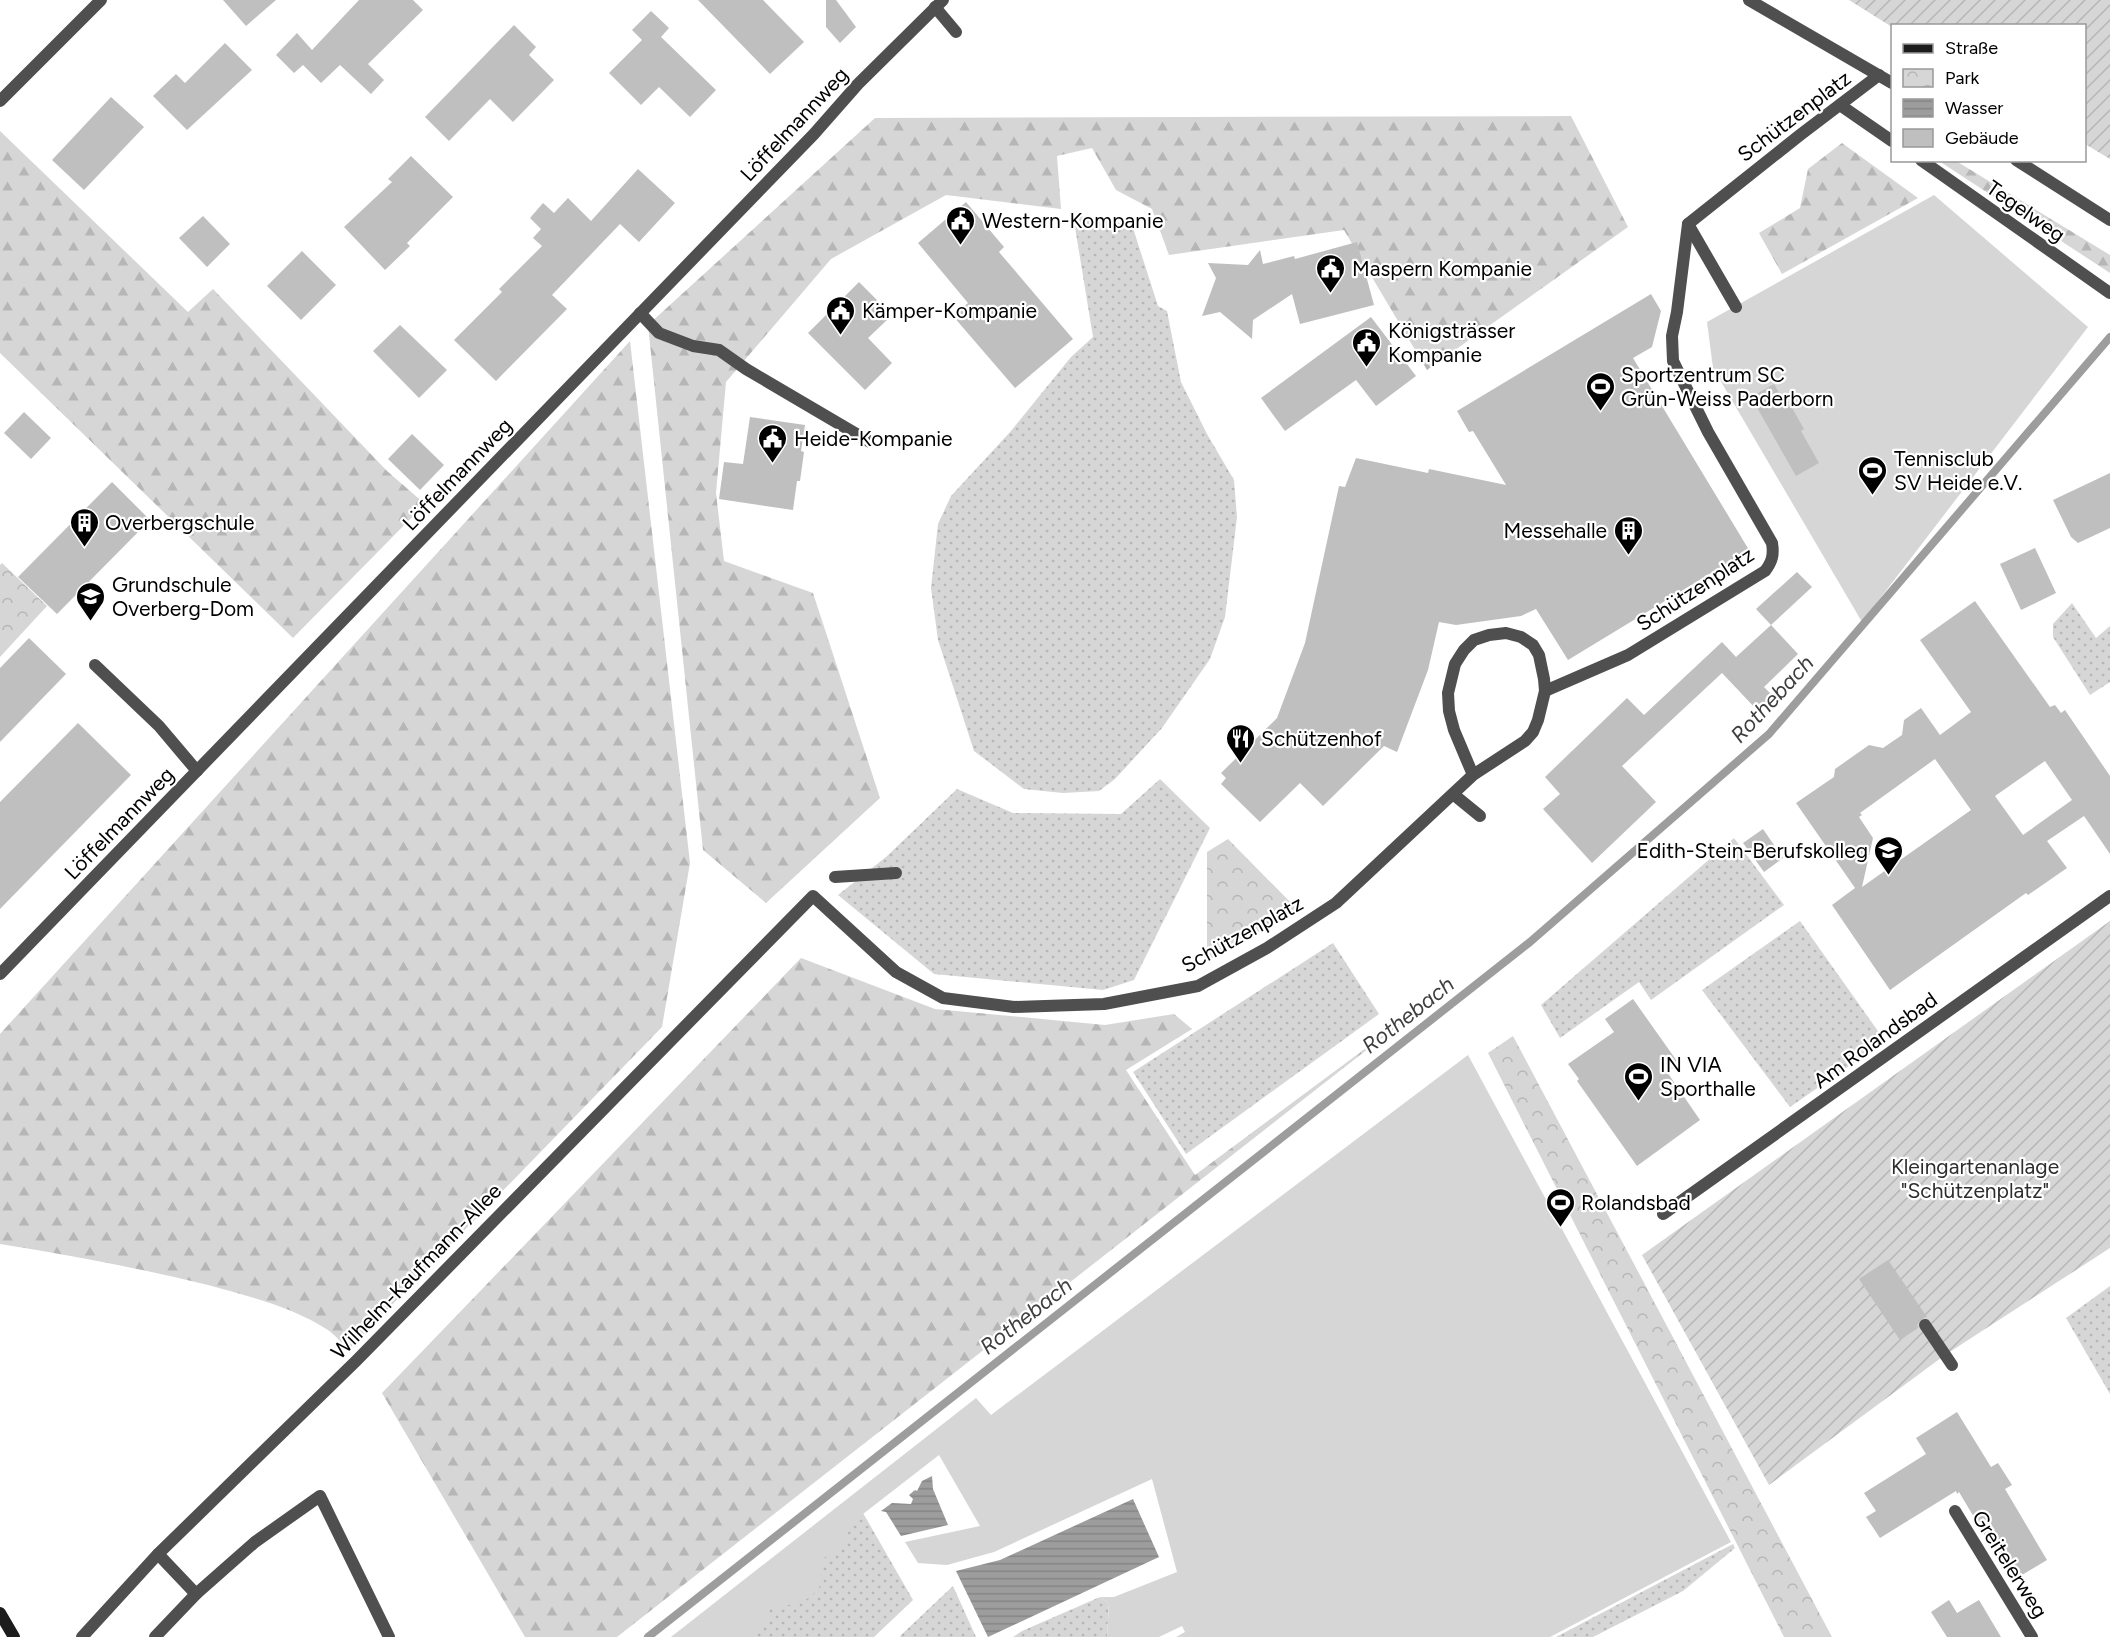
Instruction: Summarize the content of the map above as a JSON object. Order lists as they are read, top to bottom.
{
  "streets": {
    "street": [
      "Schützenplatz",
      "Löffelmannweg",
      "Tegelweg",
      "Am Rolandsbad",
      "Wilhelm-Kaufmann-Allee",
      "Greitelerweg"
    ]
  },
  "crossings": [
    ["Schützenplatz", "Wilhelm-Kaufmann-Allee"]
  ],
  "water": ["Rothebach"],
  "parks": ["Kleingartenanlage \"Schützenplatz\""],
  "places": {
    "public building": [
      "Western-Kompanie",
      "Maspern Kompanie",
      "Kämper-Kompanie",
      "Königsträsser Kompanie",
      "Heide-Kompanie"
    ],
    "sports": [
      "Sportzentrum SC Grün-Weiss Paderborn",
      "Tennisclub SV Heide e.V.",
      "IN VIA Sporthalle",
      "Rolandsbad"
    ],
    "building": ["Overbergschule", "Messehalle"],
    "school or university": ["Grundschule Overberg-Dom", "Edith-Stein-Berufskolleg"],
    "restaurant": ["Schützenhof"]
  },
  "legend": [
    "Straße",
    "Park",
    "Wasser",
    "Gebäude"
  ]
}
